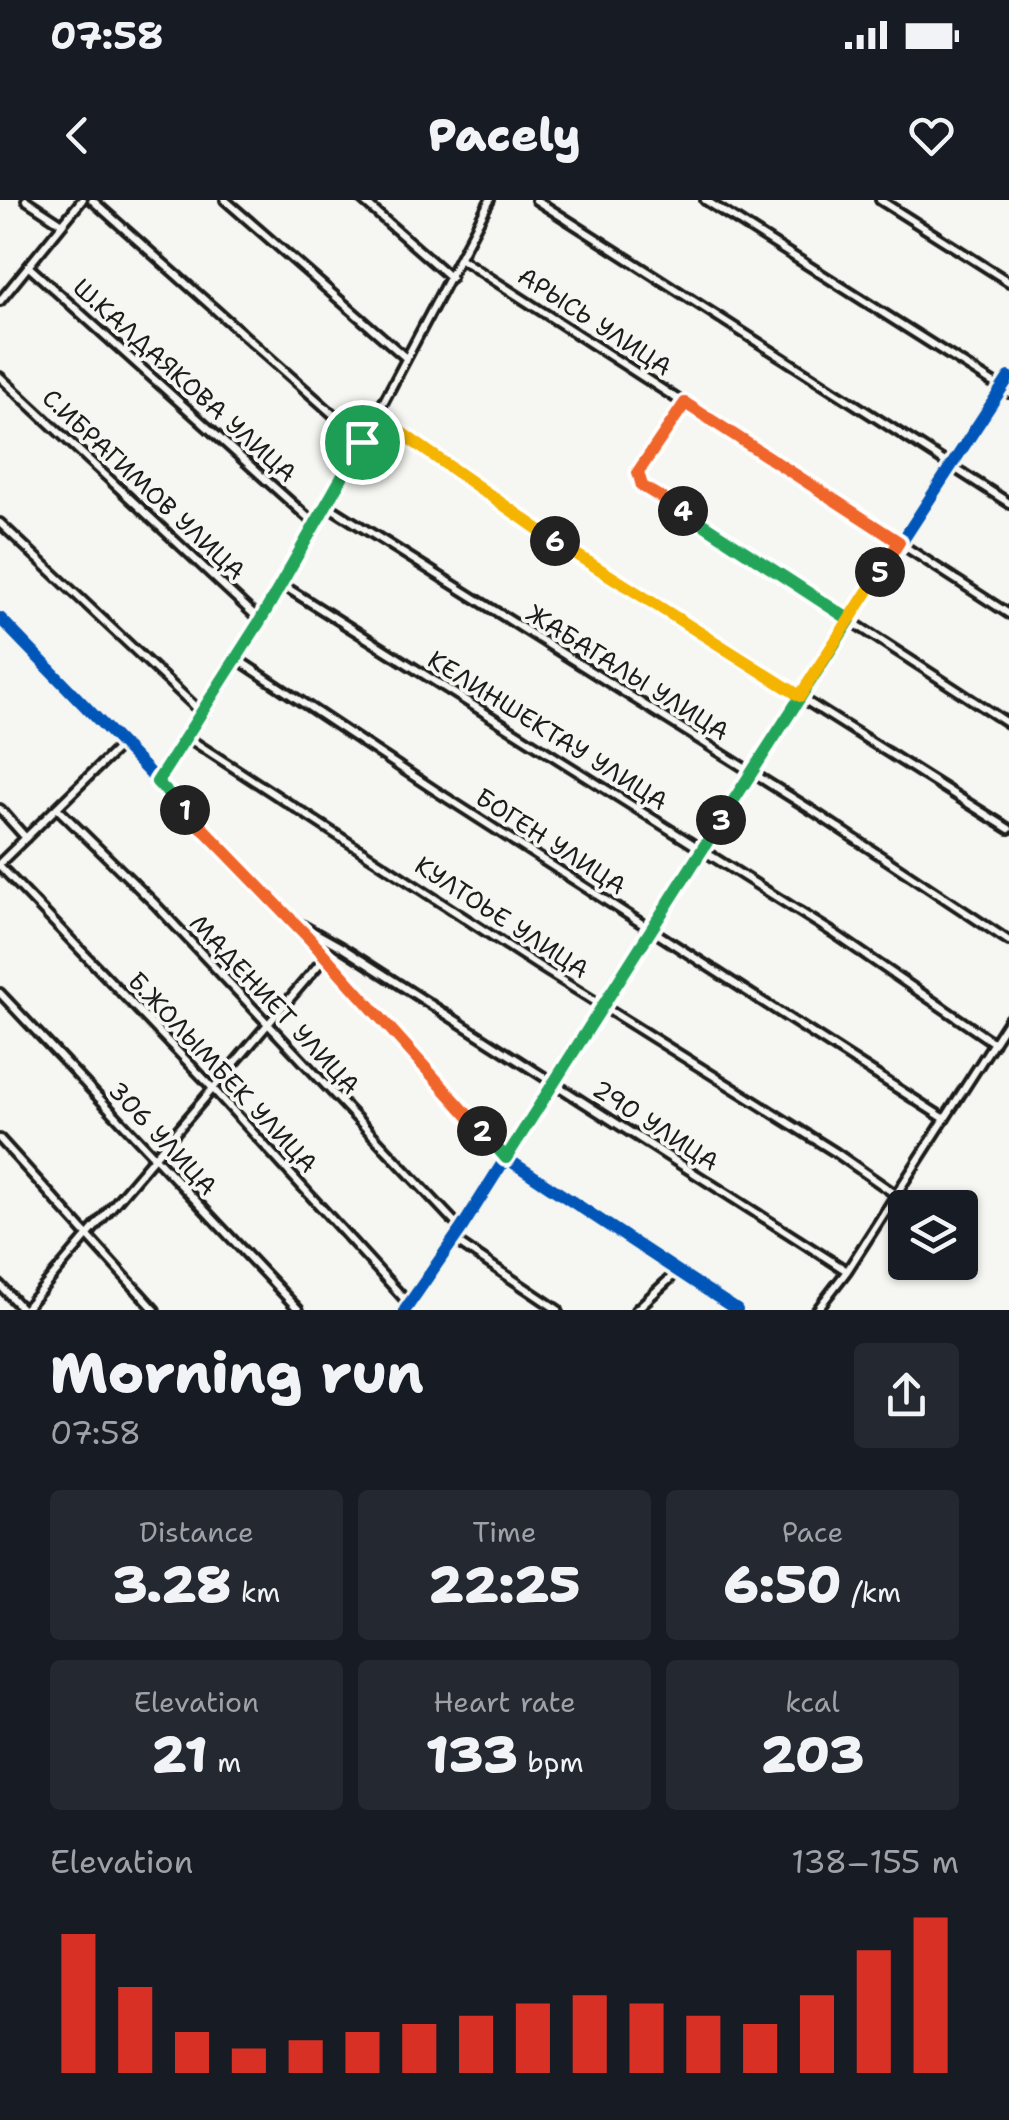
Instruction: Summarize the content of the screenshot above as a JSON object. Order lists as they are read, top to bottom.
{
  "streets": {
    "street": [
      "АРЫСЬ УЛИЦА",
      "Ш.КАЛДАЯКОВА УЛИЦА",
      "С.ИБРАГИМОВ УЛИЦА",
      "ЖАБАГАЛЫ УЛИЦА",
      "КЕЛИНШЕКТАУ УЛИЦА",
      "БОГЕН УЛИЦА",
      "КУЛТОЬЕ УЛИЦА",
      "МАДЕНИЕТ УЛИЦА",
      "Б.ЖОЛЫМБЕК УЛИЦА",
      "290 УЛИЦА",
      "306 УЛИЦА"
    ]
  },
  "page": {
    "status": "07:58",
    "header": "Pacely",
    "pins": [
      "4",
      "6",
      "5",
      "1",
      "3",
      "2"
    ],
    "heading": ["Morning run", "07:58"],
    "stats": [
      ["Distance", "3.28 km"],
      ["Time", "22:25"],
      ["Pace", "6:50 /km"],
      ["Elevation", "21 m"],
      ["Heart rate", "133 bpm"],
      ["kcal", "203"]
    ],
    "chart": ["Elevation", "138–155 m"]
  }
}
